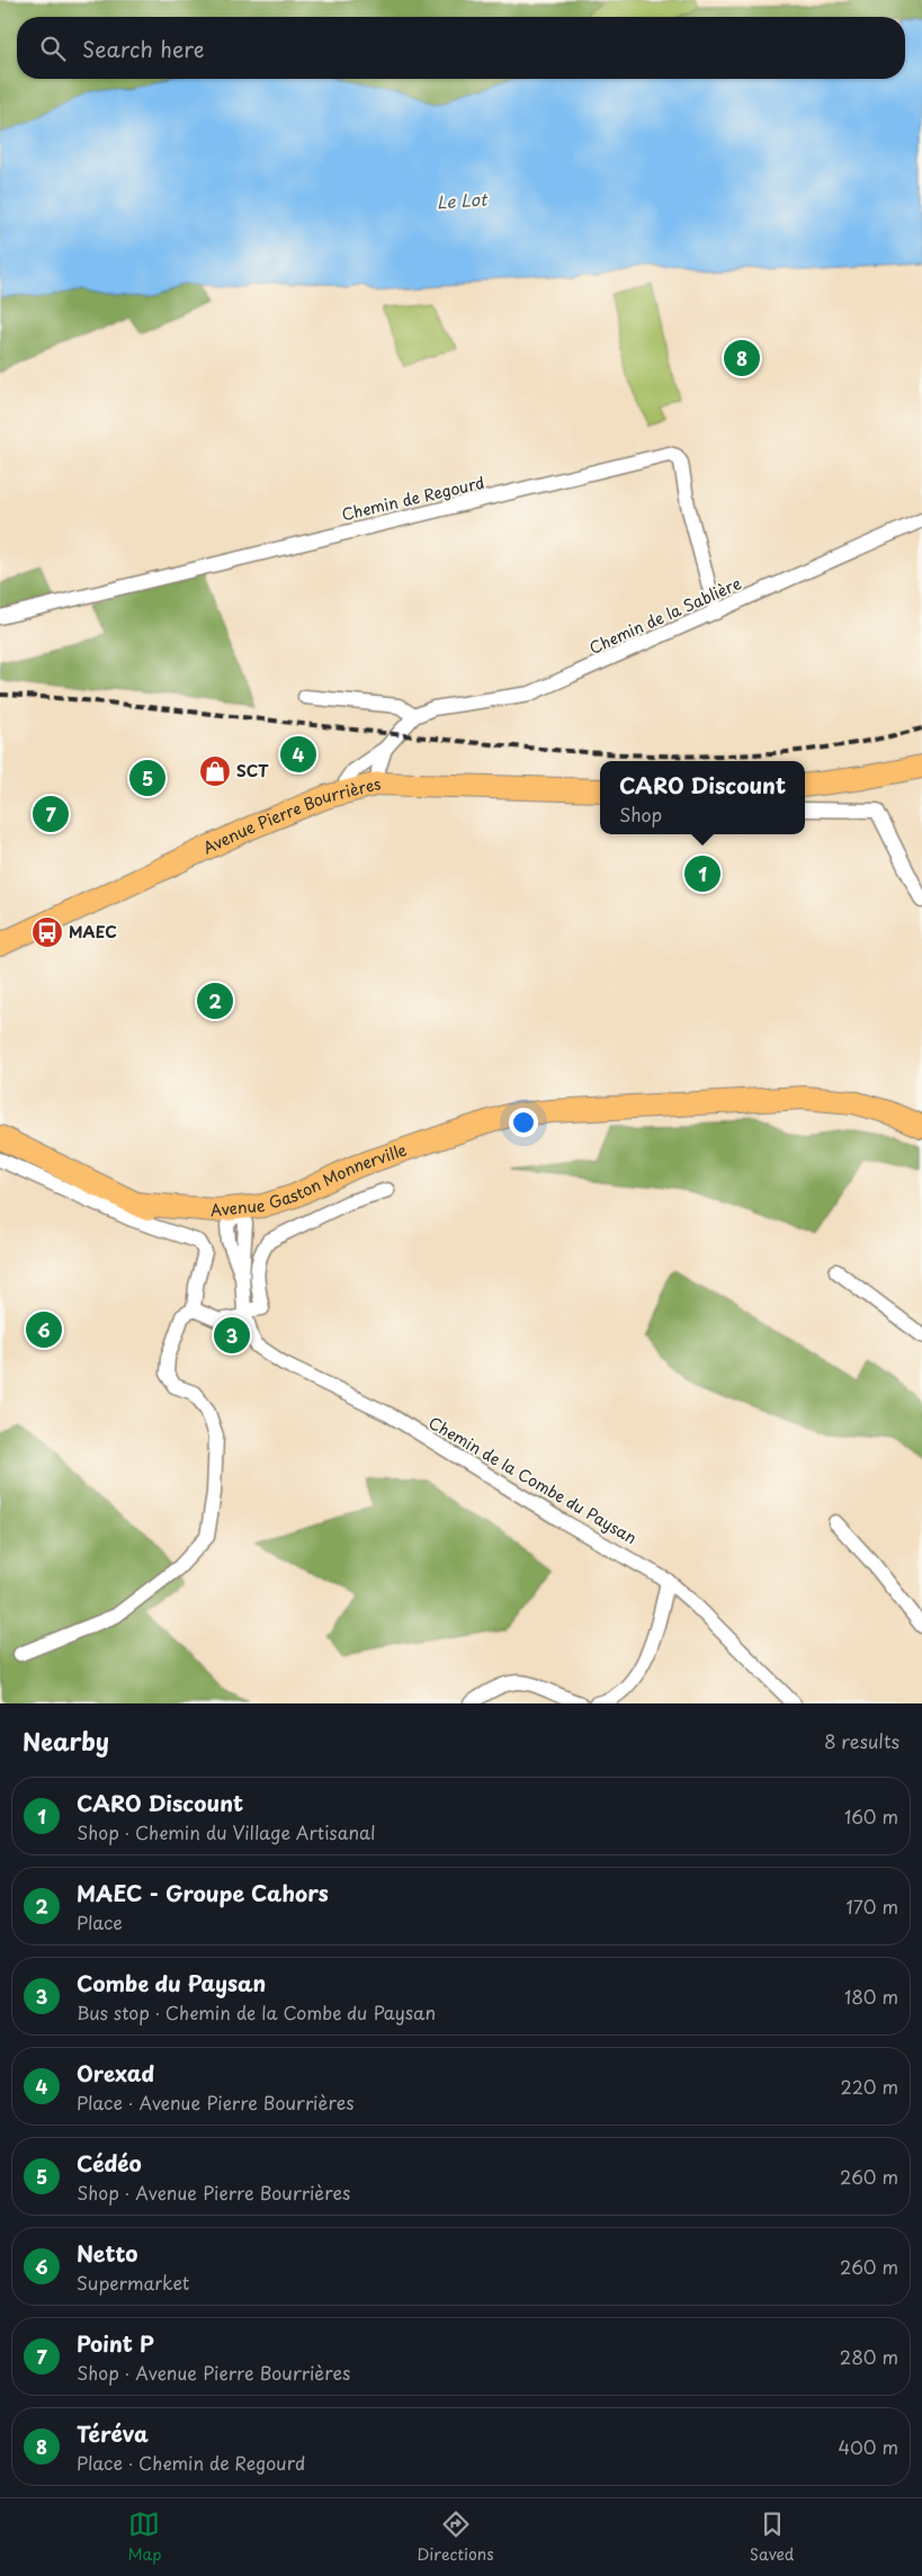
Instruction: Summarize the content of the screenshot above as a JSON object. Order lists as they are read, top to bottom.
{
  "streets": {
    "main road": ["Avenue Pierre Bourrières", "Avenue Gaston Monnerville"],
    "street": ["Chemin de Regourd", "Chemin de la Sablière", "Chemin de la Combe du Paysan"]
  },
  "crossings": [
    ["Chemin de Regourd", "Chemin de la Sablière"],
    ["Chemin de la Sablière", "Avenue Pierre Bourrières"],
    ["Avenue Gaston Monnerville", "Chemin de la Combe du Paysan"]
  ],
  "water": ["Le Lot"],
  "places": {
    "shop": ["SCT"],
    "bus stop": ["MAEC"]
  },
  "page": {
    "search": "Search here",
    "pins": [
      "8",
      "4",
      "5",
      "7",
      "1",
      "2",
      "6",
      "3"
    ],
    "popup": ["CARO Discount", "Shop"],
    "heading": ["Nearby", "8 results"],
    "list": [
      {
        "mark": "1",
        "name": "CARO Discount",
        "note": "Shop · Chemin du Village Artisanal",
        "value": "160 m"
      },
      {
        "mark": "2",
        "name": "MAEC - Groupe Cahors",
        "note": "Place",
        "value": "170 m"
      },
      {
        "mark": "3",
        "name": "Combe du Paysan",
        "note": "Bus stop · Chemin de la Combe du Paysan",
        "value": "180 m"
      },
      {
        "mark": "4",
        "name": "Orexad",
        "note": "Place · Avenue Pierre Bourrières",
        "value": "220 m"
      },
      {
        "mark": "5",
        "name": "Cédéo",
        "note": "Shop · Avenue Pierre Bourrières",
        "value": "260 m"
      },
      {
        "mark": "6",
        "name": "Netto",
        "note": "Supermarket",
        "value": "260 m"
      },
      {
        "mark": "7",
        "name": "Point P",
        "note": "Shop · Avenue Pierre Bourrières",
        "value": "280 m"
      },
      {
        "mark": "8",
        "name": "Téréva",
        "note": "Place · Chemin de Regourd",
        "value": "400 m"
      }
    ],
    "nav": ["Map", "Directions", "Saved"]
  }
}
